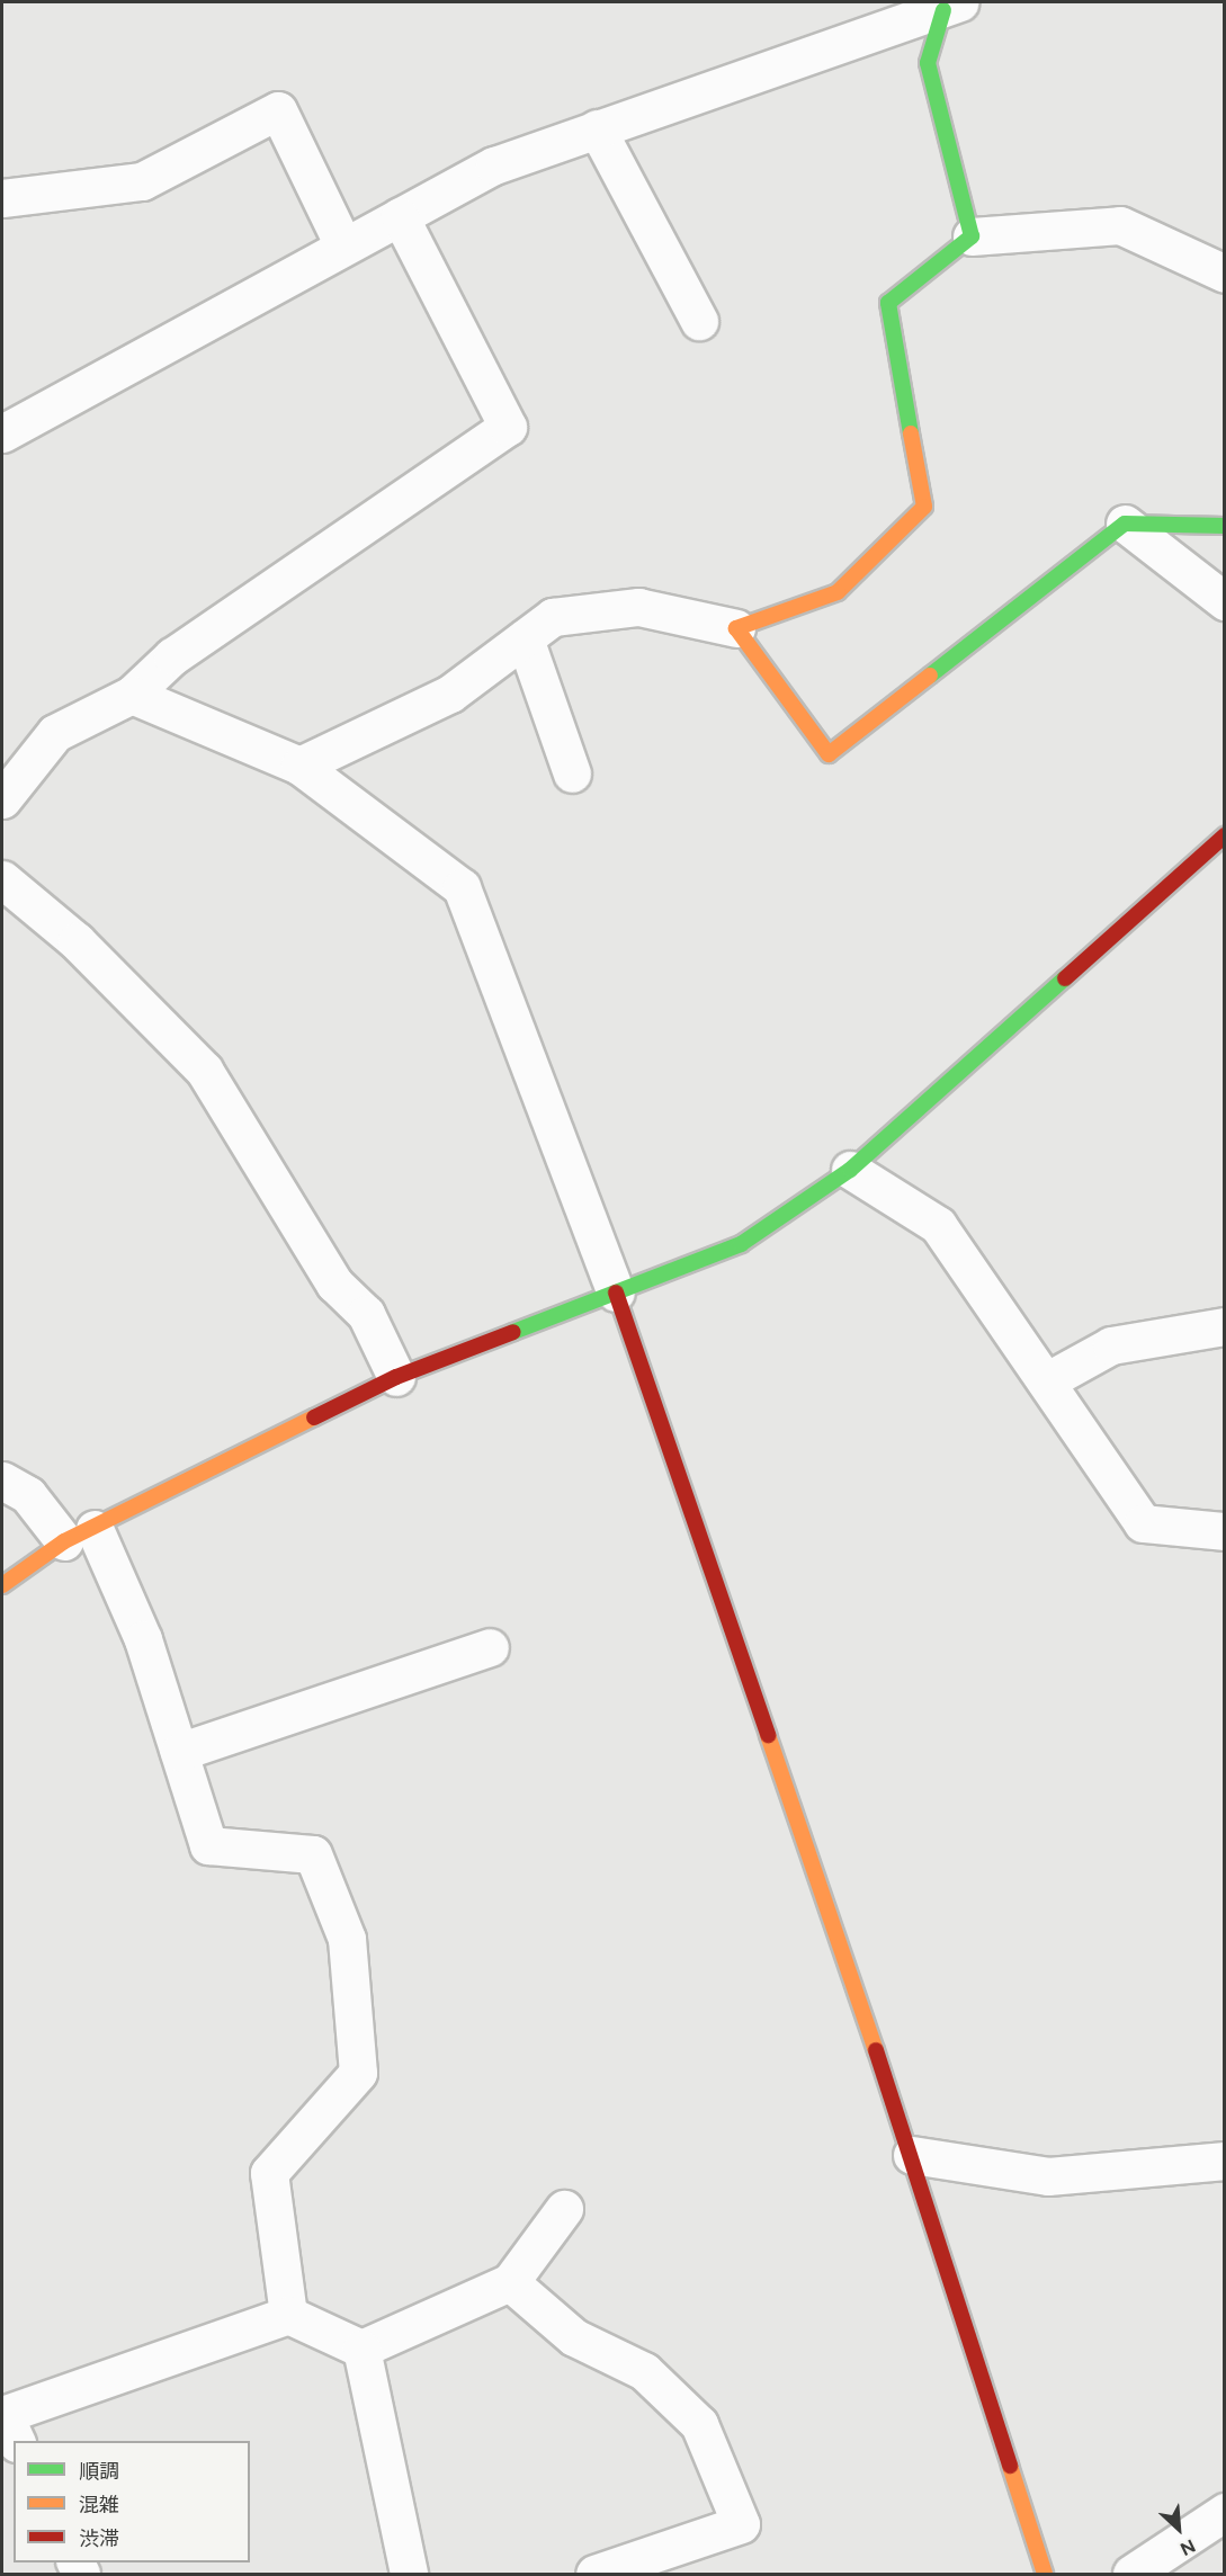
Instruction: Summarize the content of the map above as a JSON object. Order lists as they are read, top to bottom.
{
  "legend": ["順調", "混雑", "渋滞"],
  "north": "bottom right"
}
